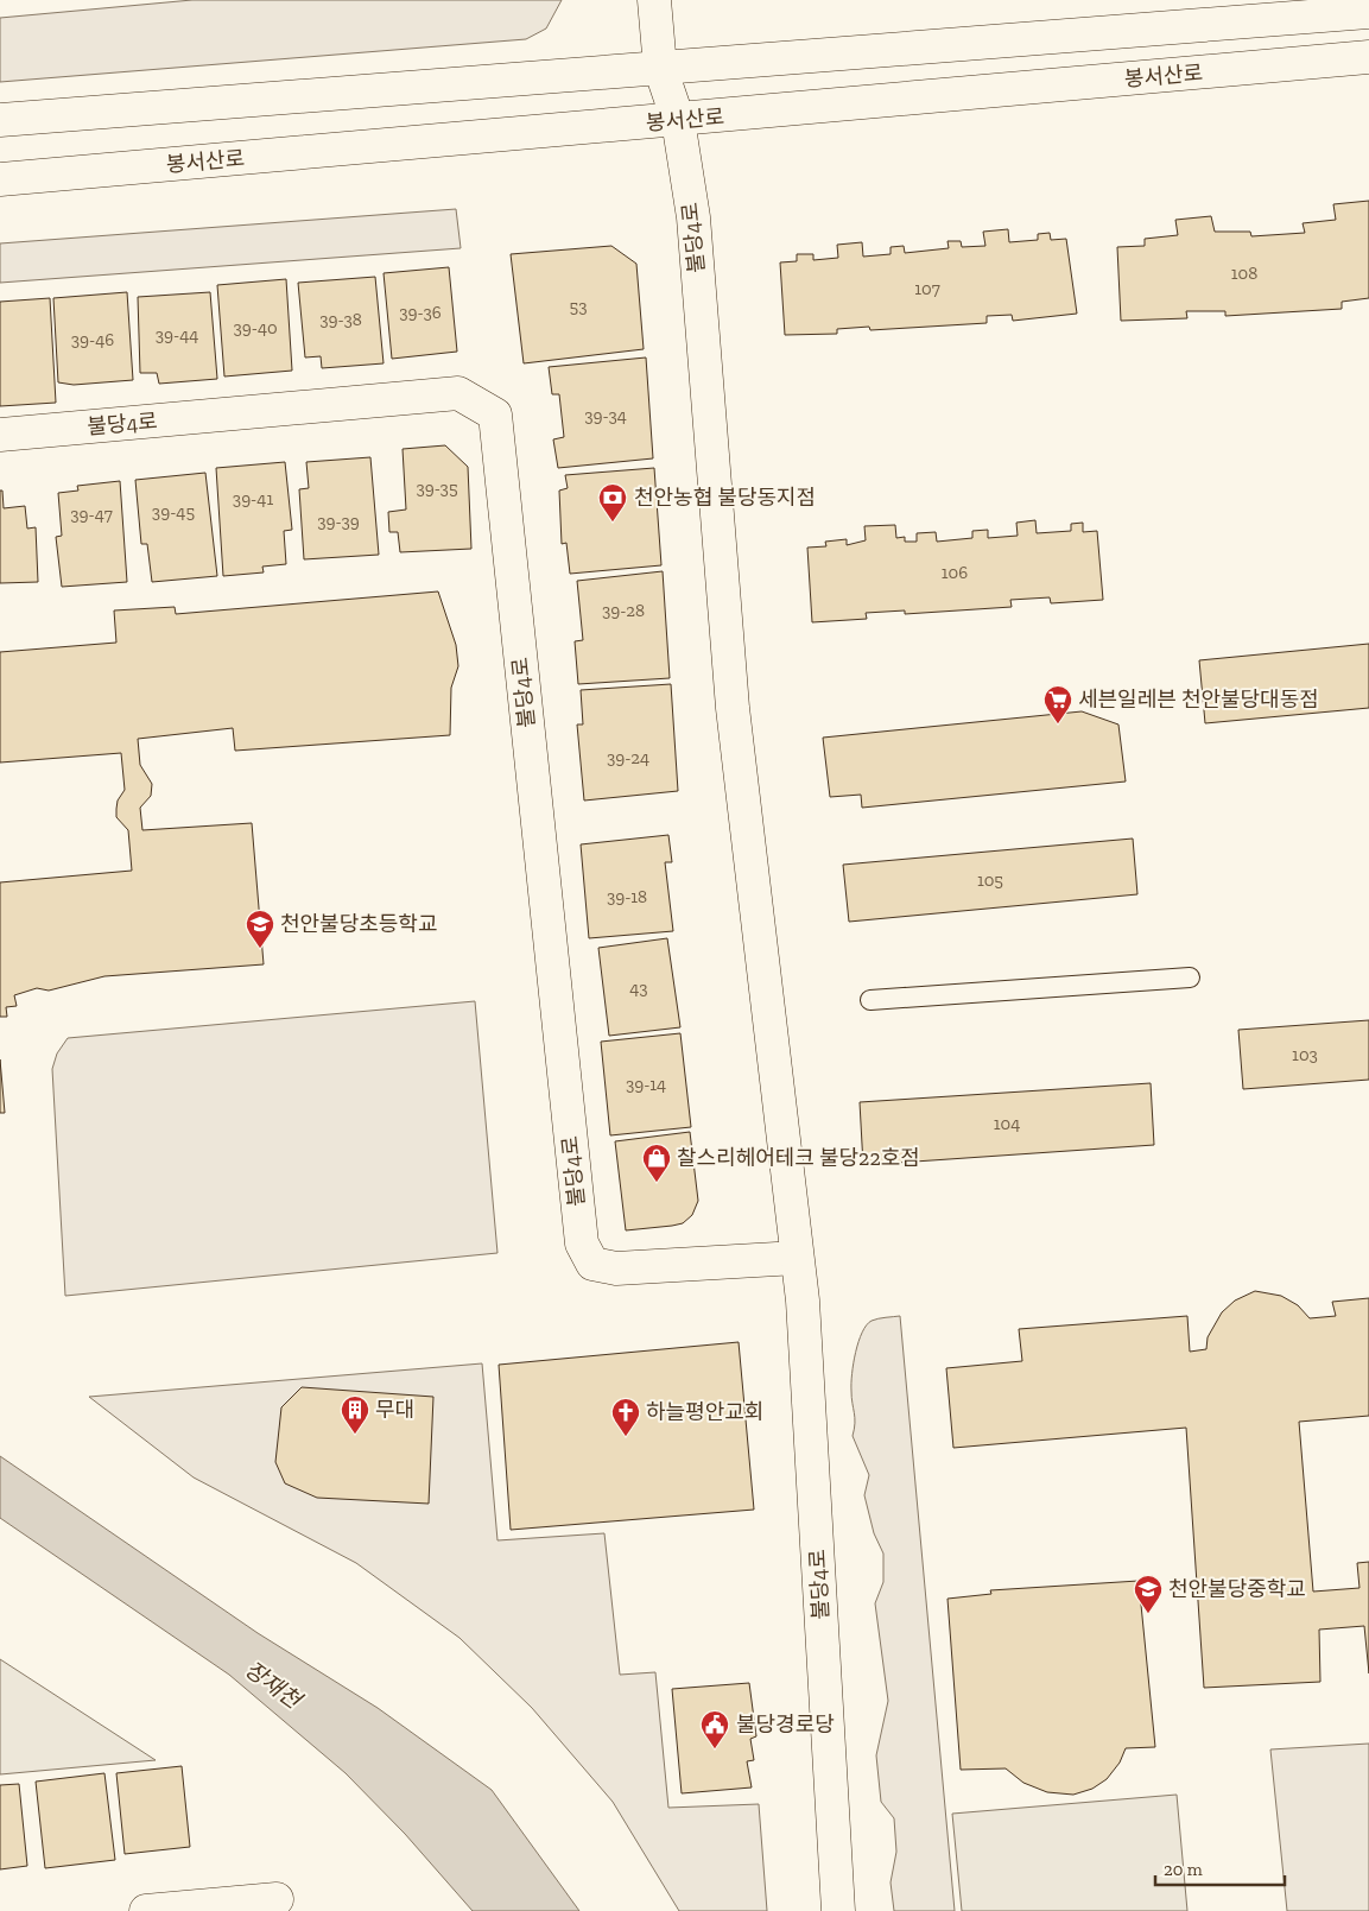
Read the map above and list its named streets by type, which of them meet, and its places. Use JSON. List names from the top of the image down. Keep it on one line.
{"streets":{"street":["봉서산로","불당4로"]},"crossings":[["봉서산로","불당4로"]],"water":["장재천"],"places":{"bank":["천안농협 불당동지점"],"supermarket":["세븐일레븐 천안불당대동점"],"school or university":["천안불당초등학교","천안불당중학교"],"shop":["찰스리헤어테크 불당22호점"],"building":["무대"],"church":["하늘평안교회"],"public building":["불당경로당"]},"house_numbers":["108","107","53","39-36","39-38","39-40","39-44","39-46","39-34","39-35","39-41","39-45","39-47","39-39","106","39-28","39-24","105","39-18","43","103","39-14","104"],"scale_bar":"20 m"}
